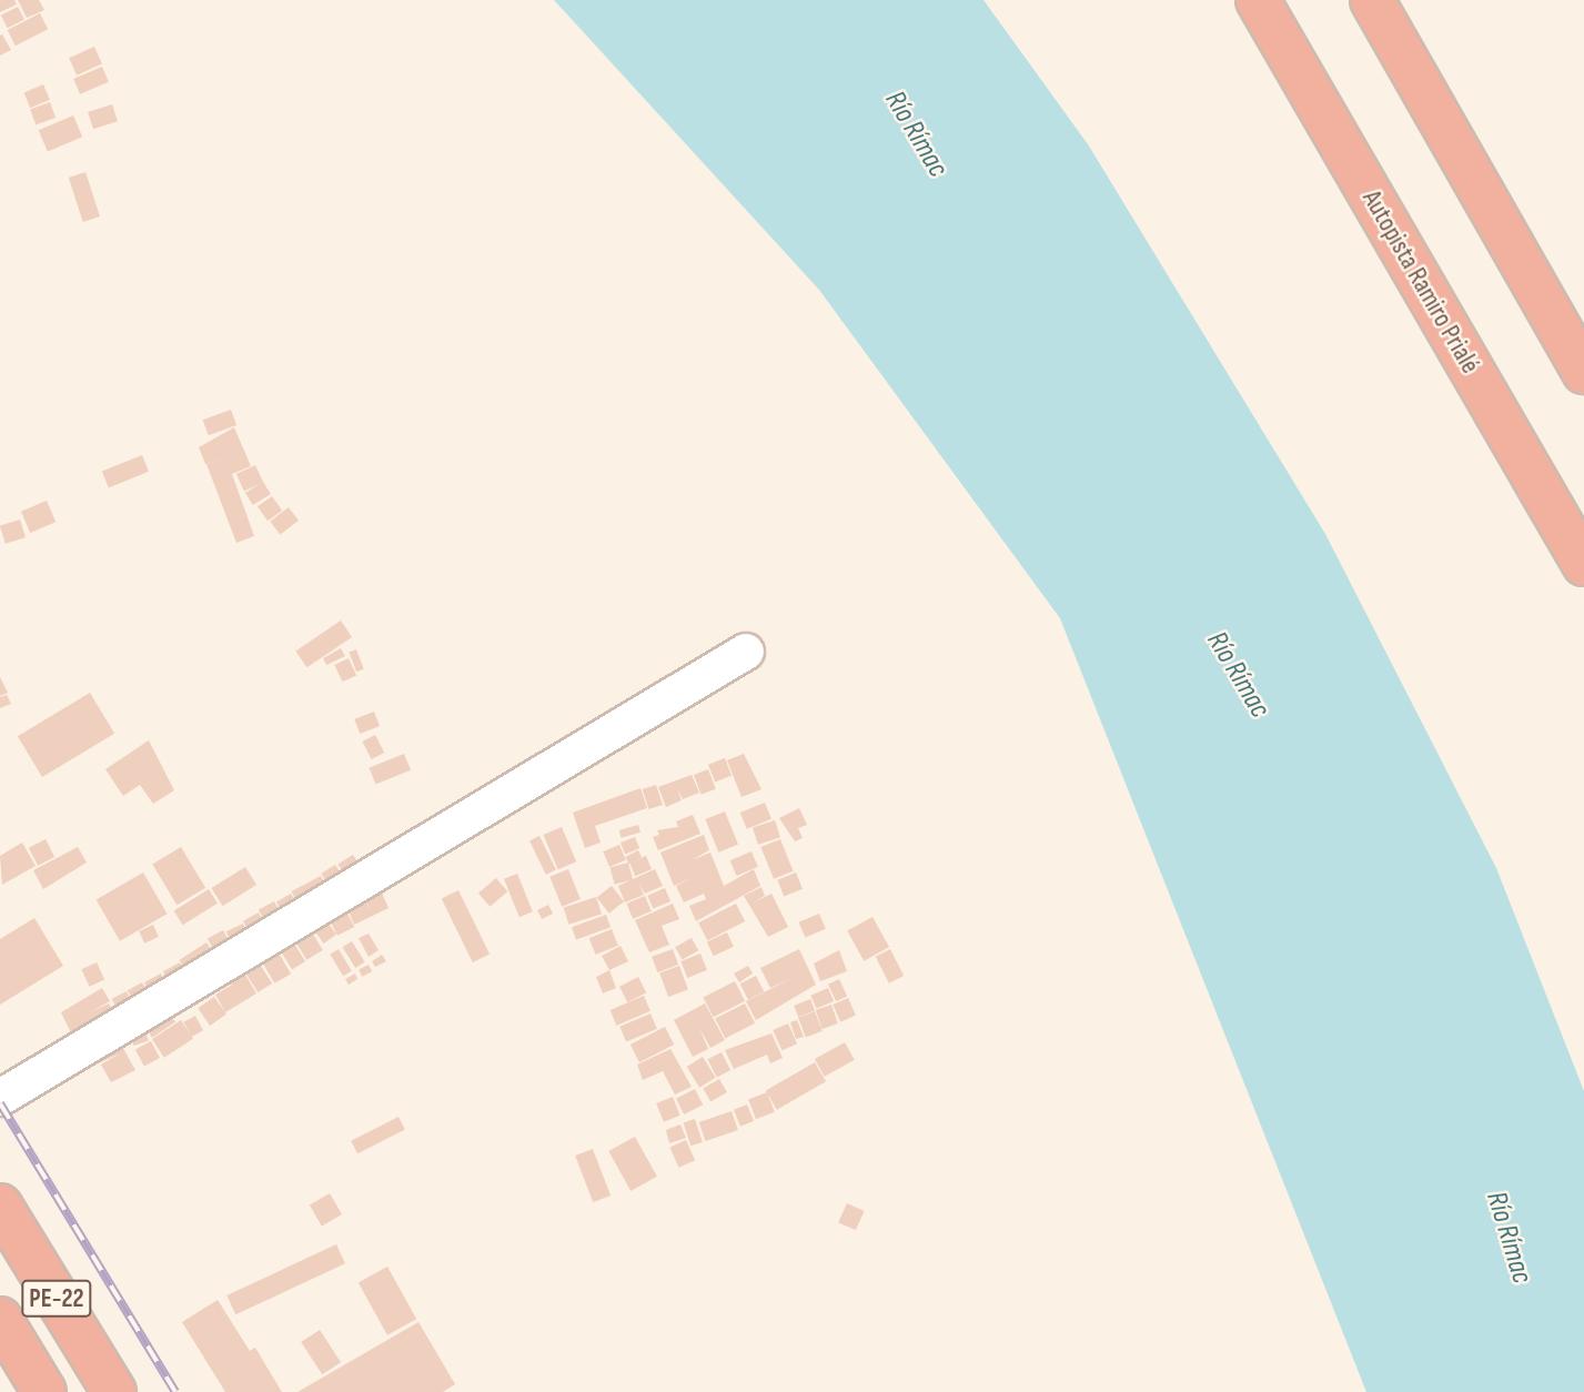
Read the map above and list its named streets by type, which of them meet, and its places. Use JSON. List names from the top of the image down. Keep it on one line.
{"streets":{"highway":["Autopista Ramiro Prialé","PE-22"]},"water":["Río Rímac"]}
